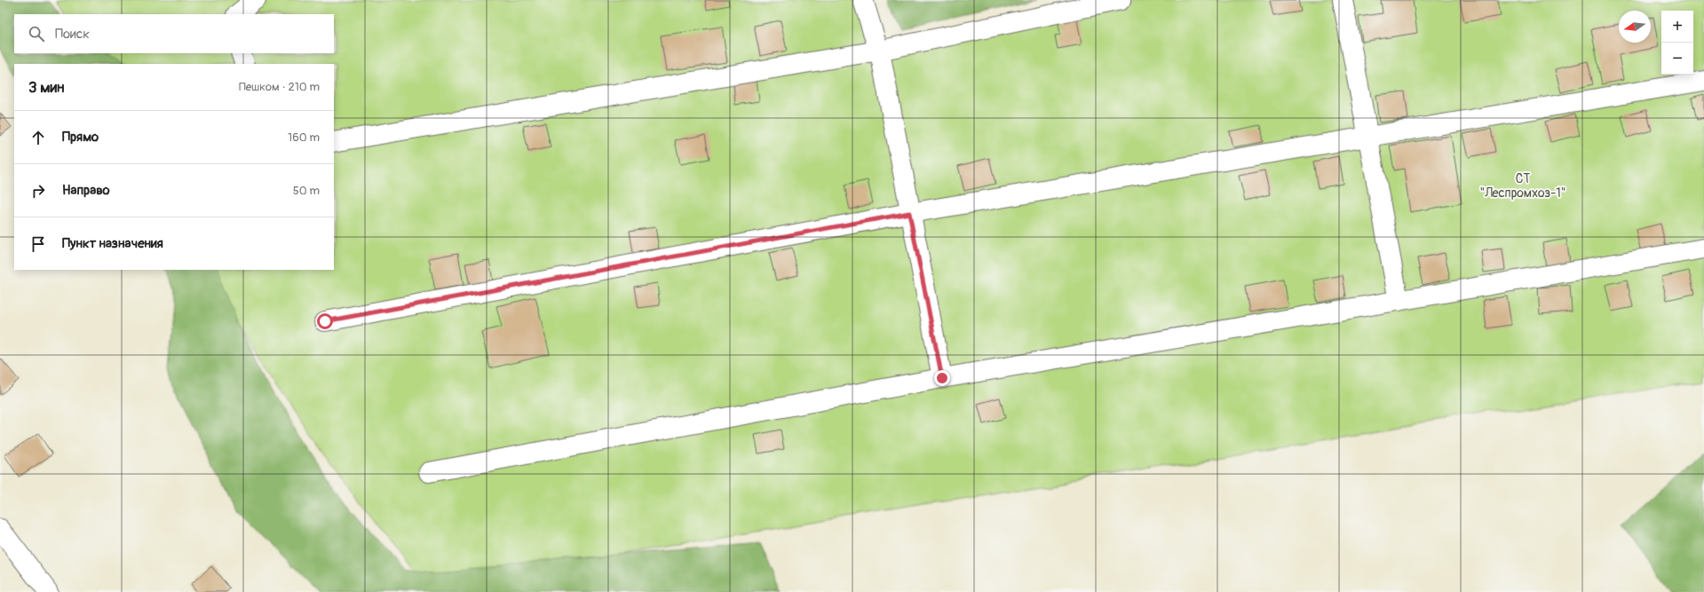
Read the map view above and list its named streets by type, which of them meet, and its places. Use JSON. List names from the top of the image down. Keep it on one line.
{"parks":["СТ \"Леспромхоз-1\""],"north":"left","page":{"map_buttons":["+","−"],"search":"Поиск","heading":["3 мин","Пешком · 210 m"],"list":[["Прямо","160 m"],["Направо","50 m"],"Пункт назначения"]}}
